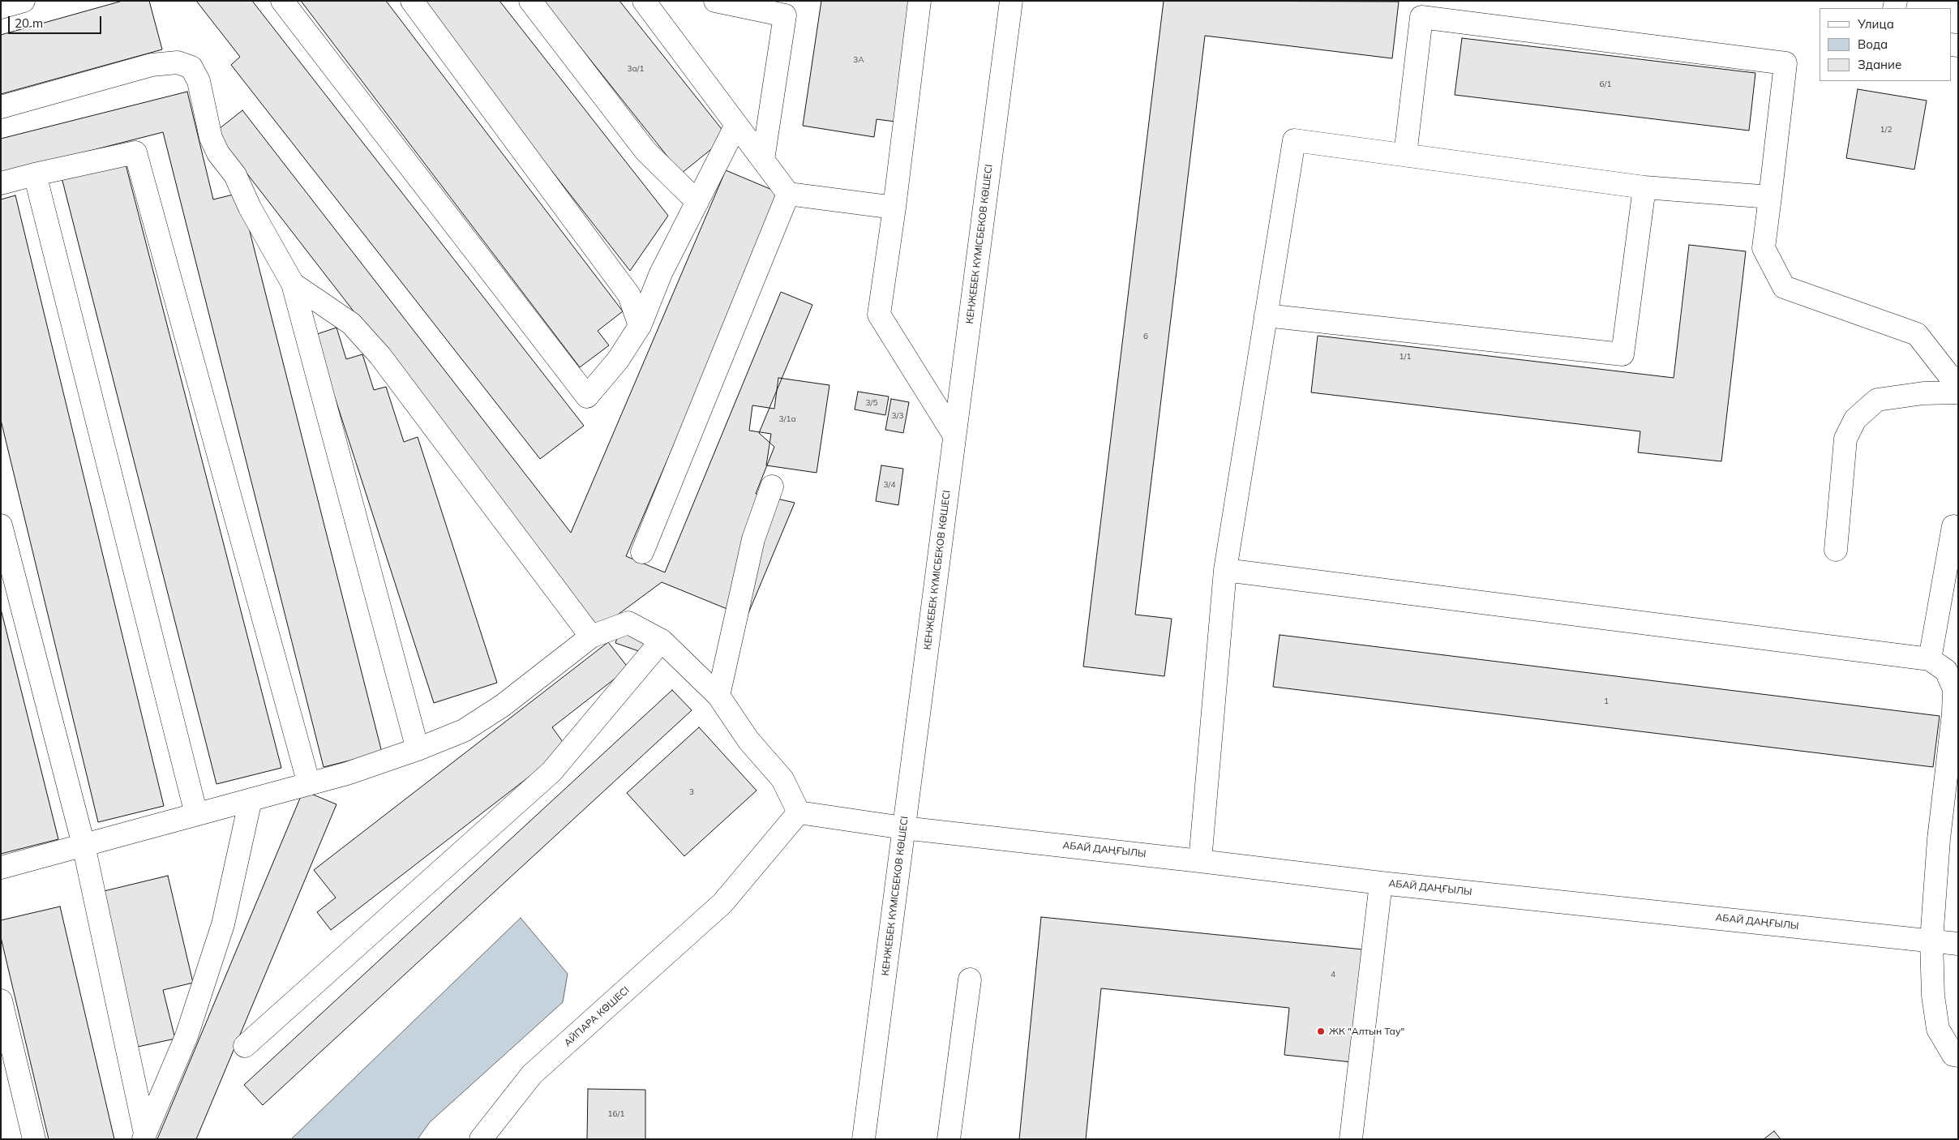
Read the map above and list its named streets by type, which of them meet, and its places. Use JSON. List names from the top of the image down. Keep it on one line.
{"streets":{"street":["КЕНЖЕБЕК КҮМІСБЕКОВ КӨШЕСІ","АБАЙ ДАҢҒЫЛЫ","АЙПАРА КӨШЕСІ"]},"crossings":[["КЕНЖЕБЕК КҮМІСБЕКОВ КӨШЕСІ","АБАЙ ДАҢҒЫЛЫ"],["АБАЙ ДАҢҒЫЛЫ","АЙПАРА КӨШЕСІ"]],"places":["ЖК \"Алтын Тау\""],"house_numbers":["3А","3а/1","6/1","1/2","6","1/1","3/5","3/3","3/1а","3/4","1","3","4","16/1"],"legend":["Улица","Вода","Здание"],"scale_bar":"20 m"}
